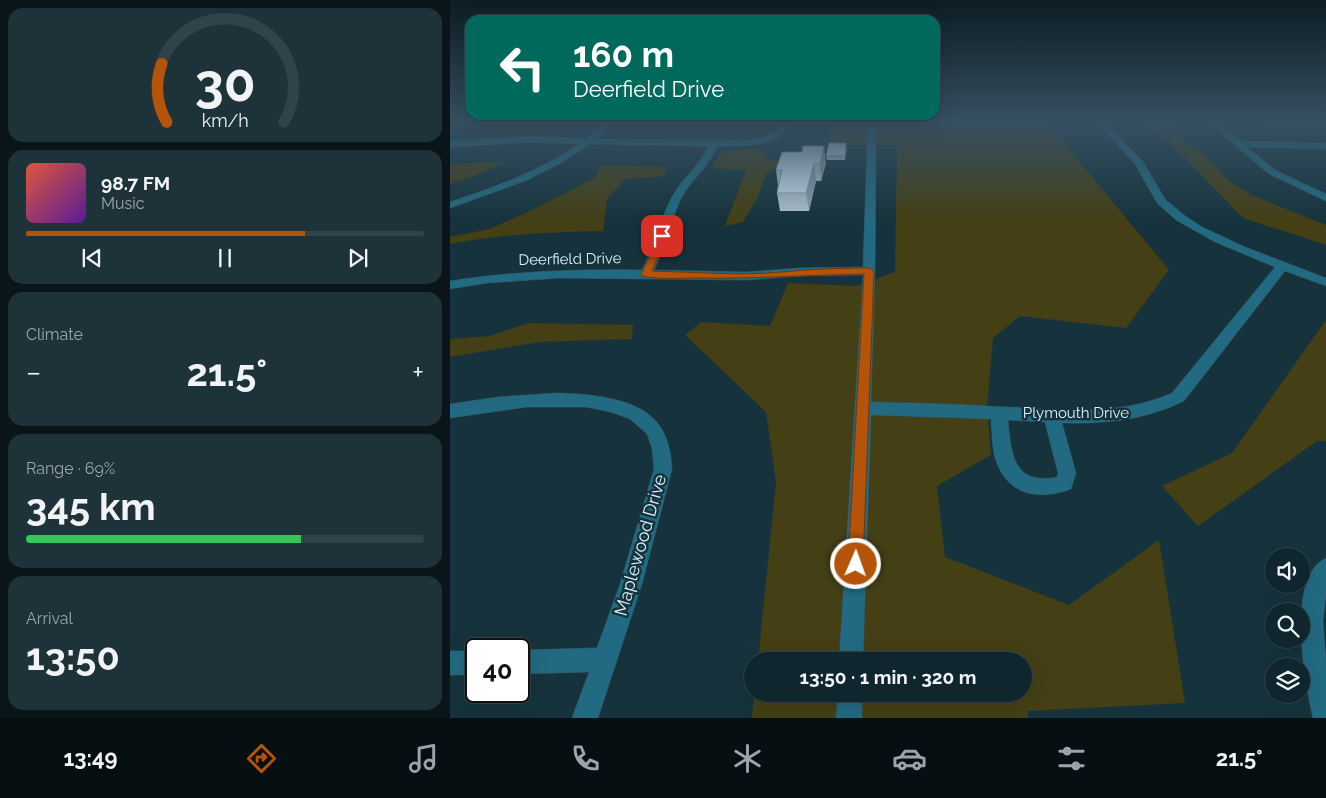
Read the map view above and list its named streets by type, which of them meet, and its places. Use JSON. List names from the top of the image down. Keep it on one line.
{"streets":{"street":["Deerfield Drive","Plymouth Drive","Maplewood Drive"]},"page":{"turn":["160 m","Deerfield Drive"],"song":["98.7 FM","Music"],"tile":["Climate",["Range · 69%","345 km"],["Arrival","13:50"]],"heat":["−","21.5°","+"],"limit":"40","trip":"13:50 · 1 min · 320 m","tabs":["13:49","21.5°"],"gauge":["30","km/h"]}}
